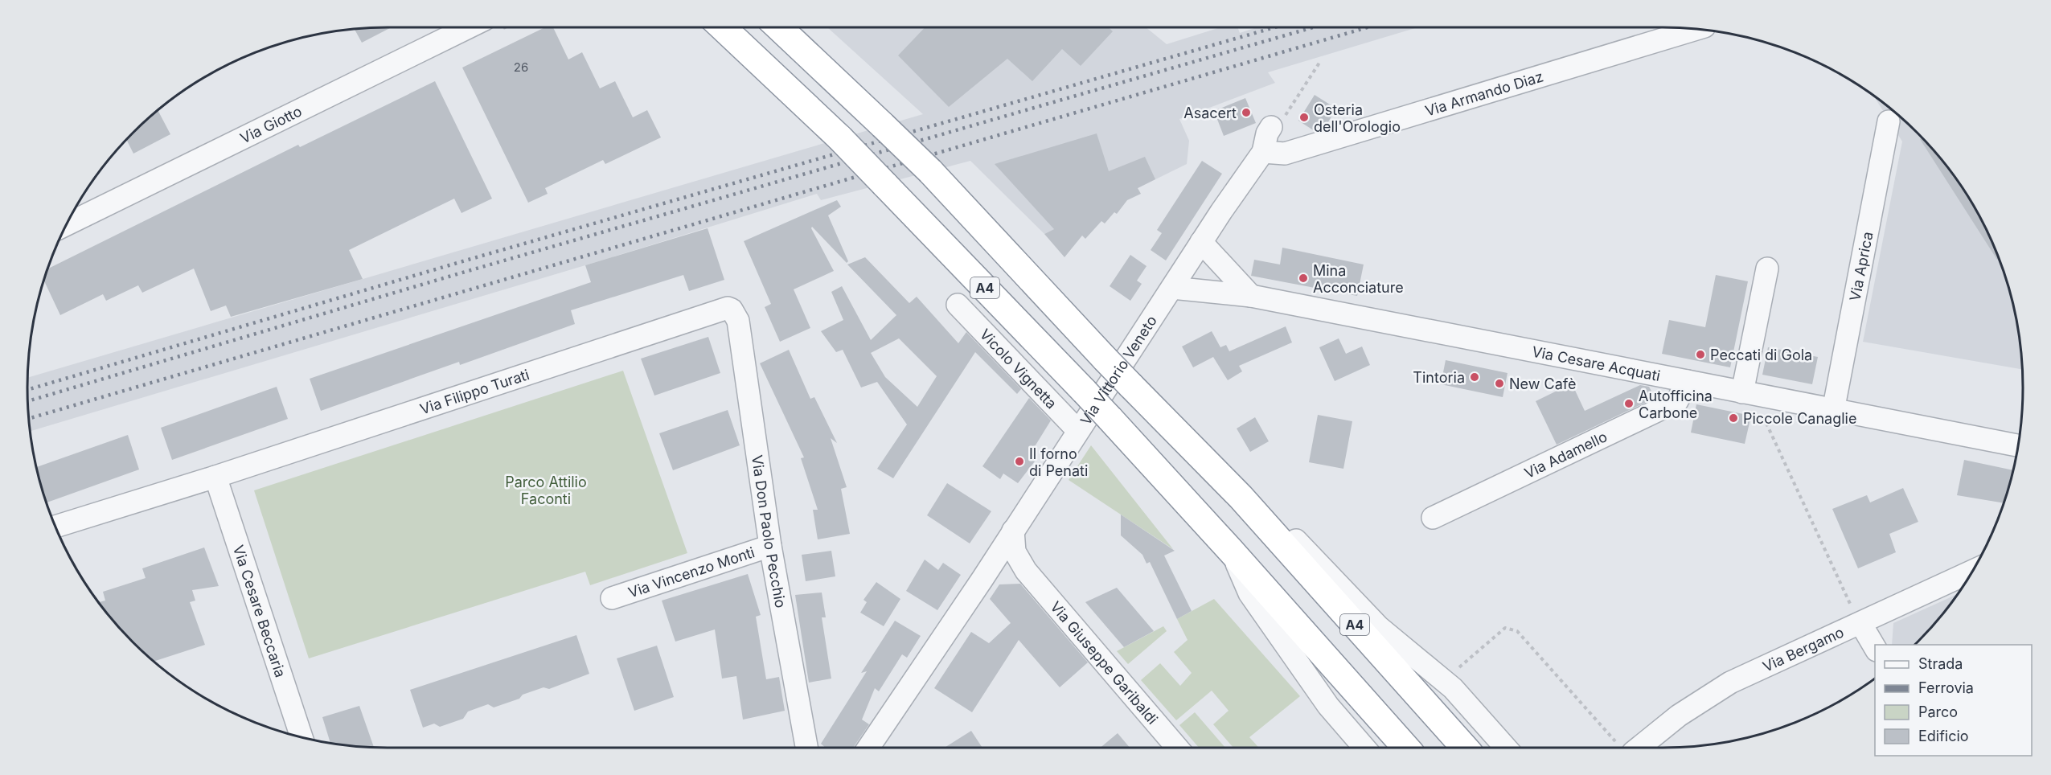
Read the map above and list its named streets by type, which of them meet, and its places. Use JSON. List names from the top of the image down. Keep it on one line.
{"streets":{"highway":["A4"],"street":["Via Armando Diaz","Via Giotto","Via Aprica","Via Cesare Acquati","Vicolo Vignetta","Via Vittorio Veneto","Via Filippo Turati","Via Adamello","Via Don Paolo Pecchio","Via Vincenzo Monti","Via Cesare Beccaria","Via Bergamo","Via Giuseppe Garibaldi"]},"crossings":[["Via Armando Diaz","Via Vittorio Veneto"],["Via Aprica","Via Cesare Acquati"],["Via Cesare Acquati","Via Vittorio Veneto"],["Via Cesare Acquati","Via Adamello"],["Vicolo Vignetta","Via Vittorio Veneto"],["Via Vittorio Veneto","Via Giuseppe Garibaldi"],["Via Filippo Turati","Via Don Paolo Pecchio"],["Via Filippo Turati","Via Cesare Beccaria"],["Via Don Paolo Pecchio","Via Vincenzo Monti"]],"parks":["Parco Attilio Faconti"],"places":["Asacert","Osteria dell'Orologio","Mina Acconciature","Peccati di Gola","Tintoria","New Cafè","Autofficina Carbone","Piccole Canaglie","Il forno di Penati"],"house_numbers":["26"],"legend":["Strada","Ferrovia","Parco","Edificio"]}
